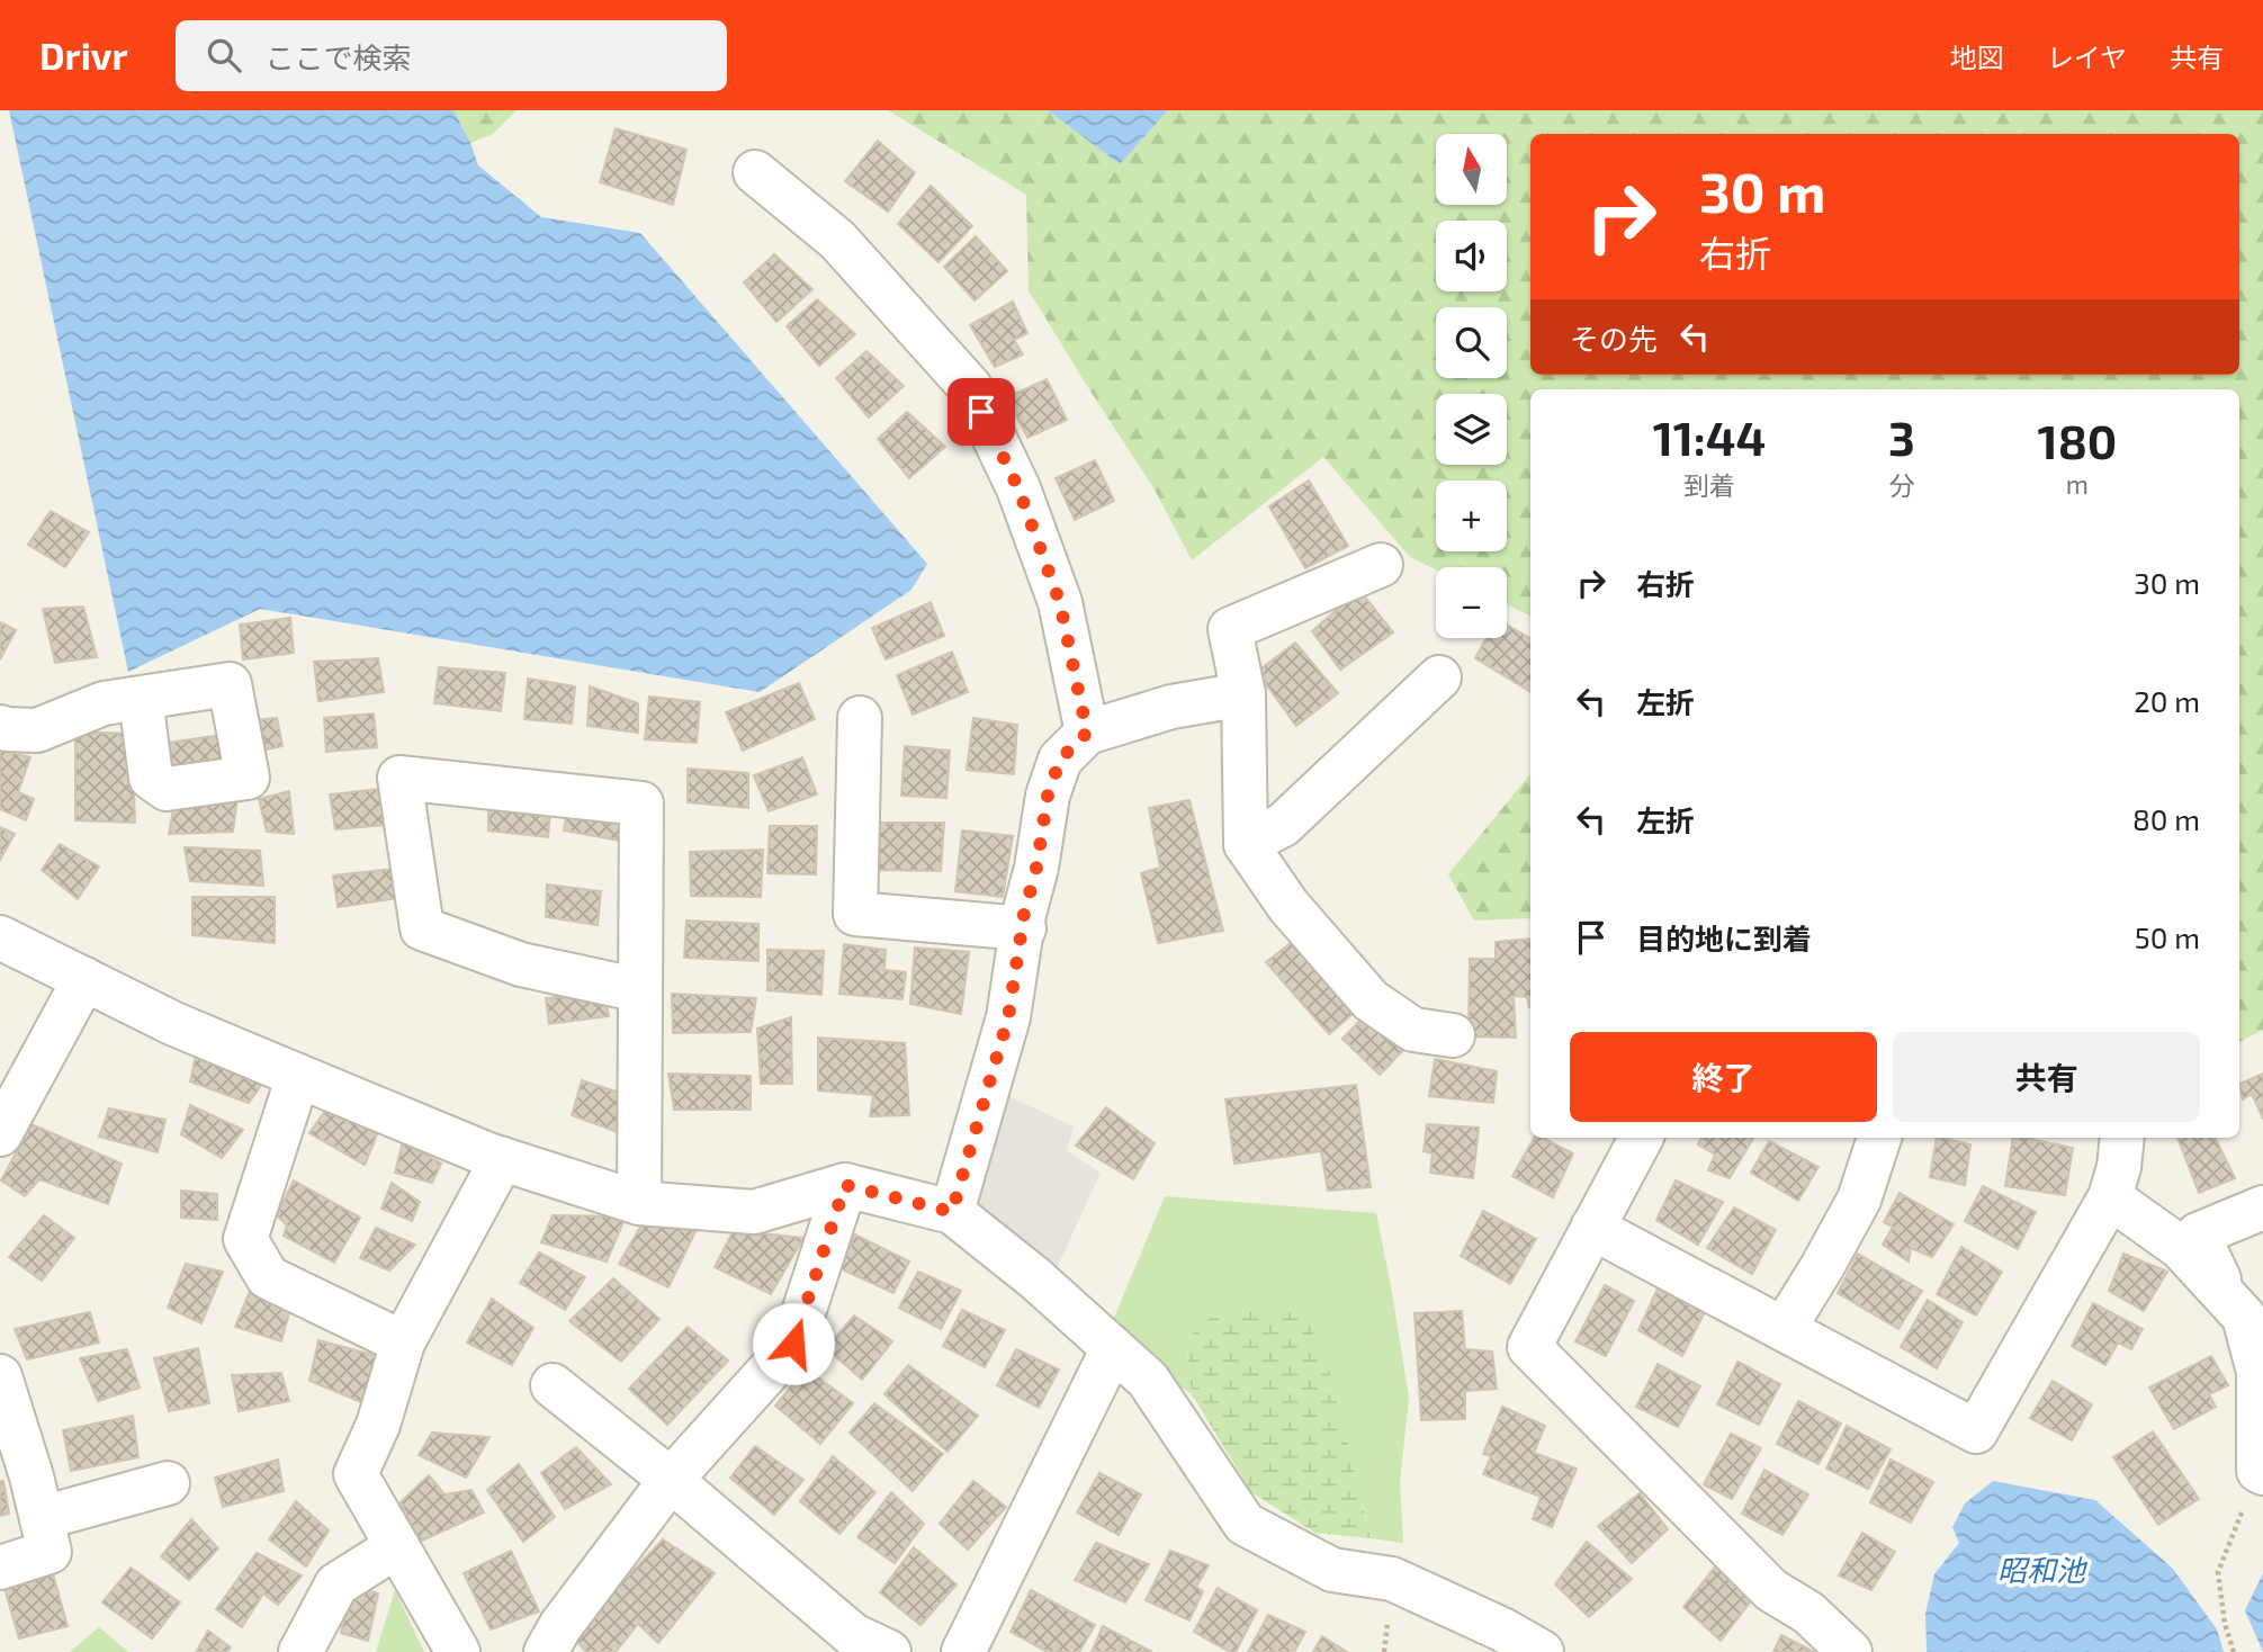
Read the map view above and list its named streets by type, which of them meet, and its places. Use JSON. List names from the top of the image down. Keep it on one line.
{"water":["昭和池"],"north":"top","page":{"header":"Drivr","search":"ここで検索","nav":["地図","レイヤ","共有"],"map_buttons":["+","−"],"turn":["30 m","右折"],"then":"その先","eta":["11:44","到着","3","分","180","m"],"list":[{"name":"右折","value":"30 m"},{"name":"左折","value":"20 m"},{"name":"左折","value":"80 m"},{"name":"目的地に到着","value":"50 m"}],"buttons":["終了","共有"]}}
